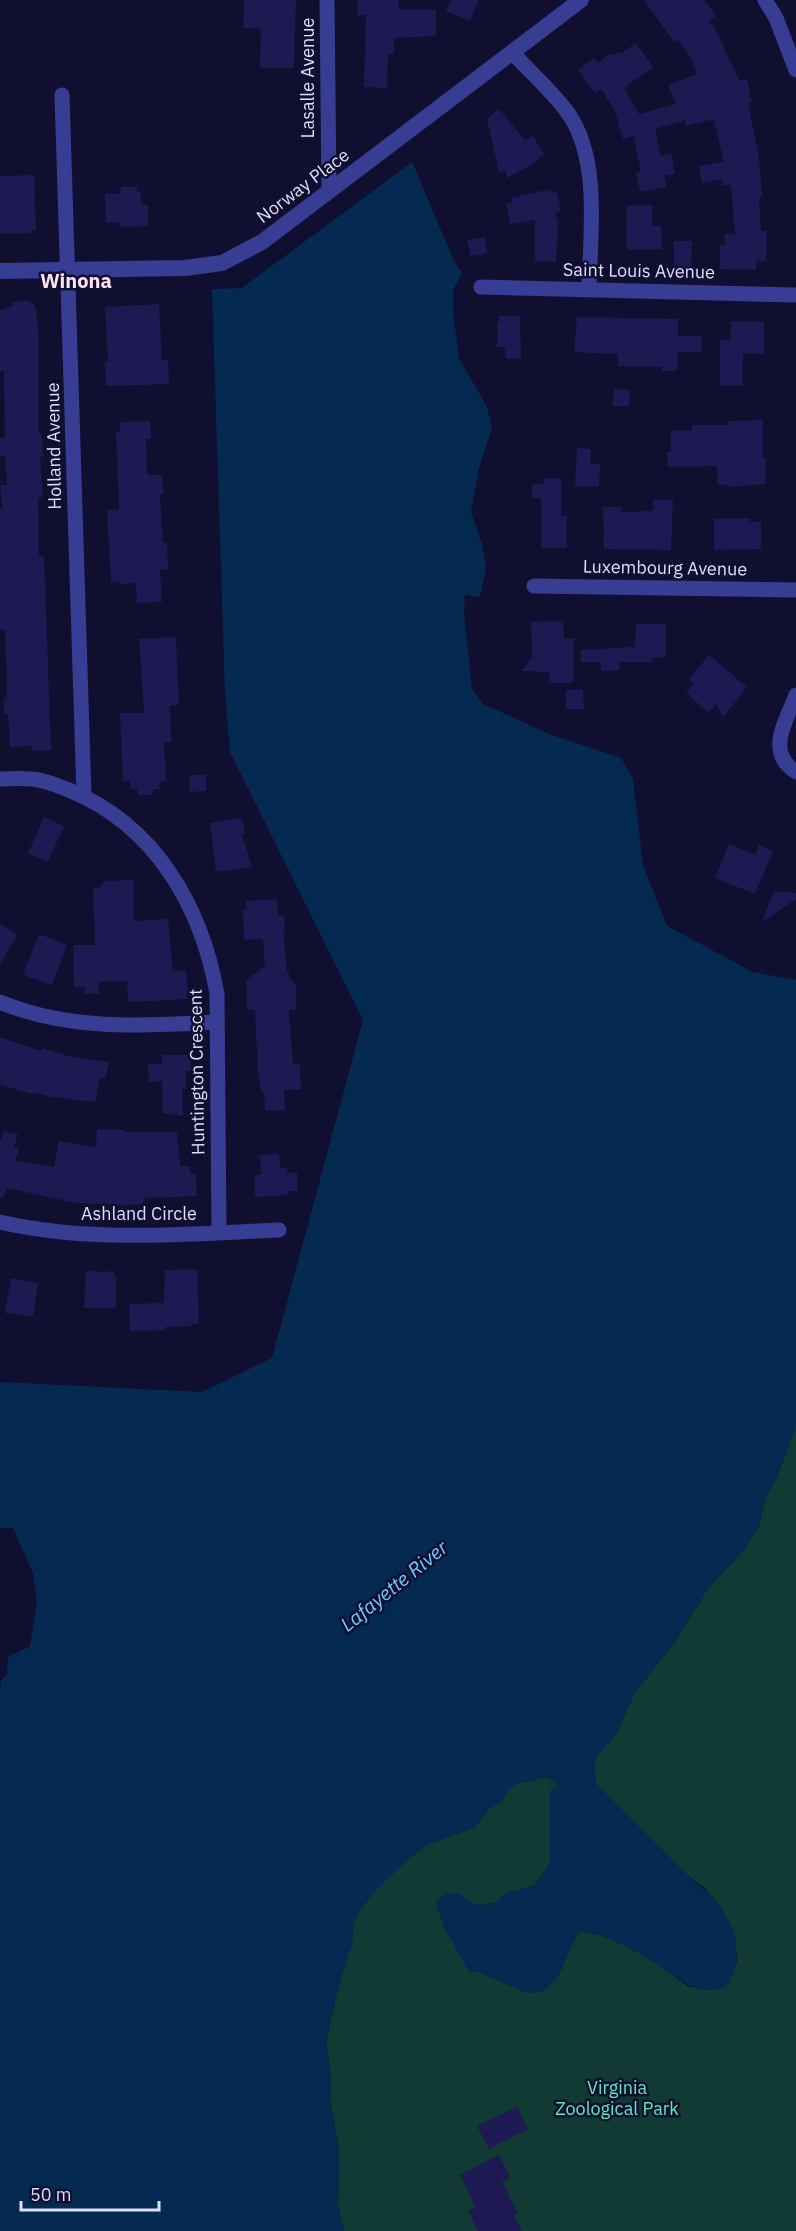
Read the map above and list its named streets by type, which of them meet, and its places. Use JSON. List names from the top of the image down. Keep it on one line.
{"streets":{"street":["Lasalle Avenue","Norway Place","Saint Louis Avenue","Holland Avenue","Luxembourg Avenue","Huntington Crescent","Ashland Circle"]},"crossings":[["Lasalle Avenue","Norway Place"],["Norway Place","Holland Avenue"],["Holland Avenue","Huntington Crescent"],["Huntington Crescent","Ashland Circle"]],"districts":["Winona"],"water":["Lafayette River"],"parks":["Virginia Zoological Park"],"scale_bar":"50 m"}
